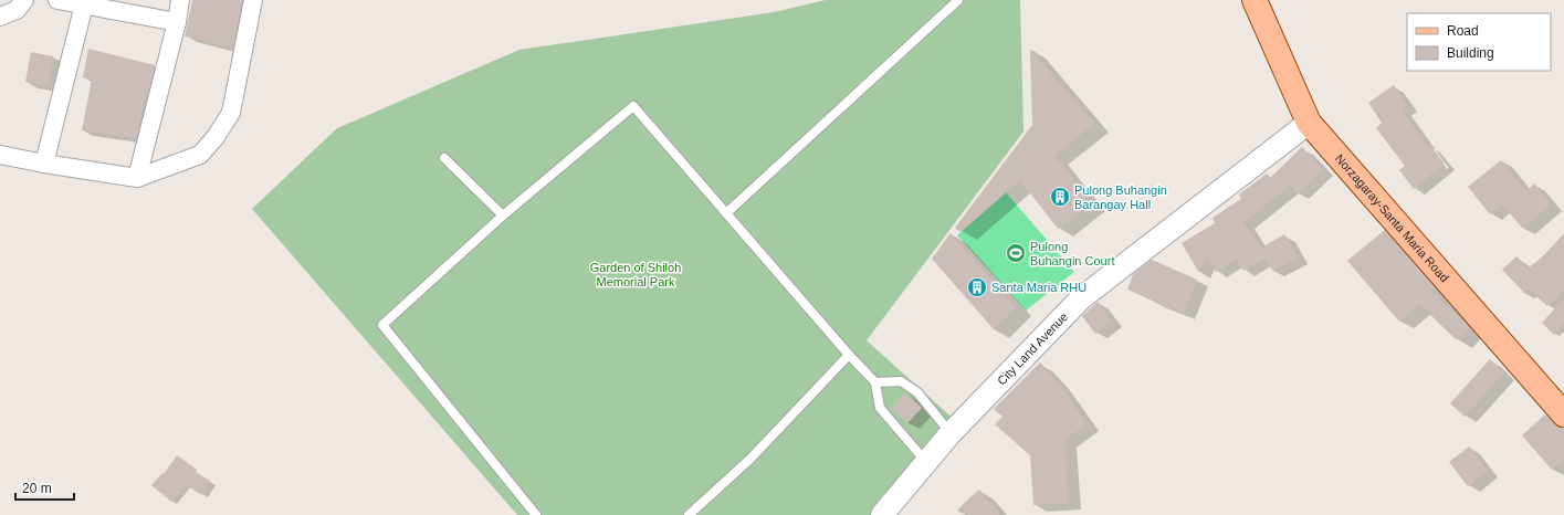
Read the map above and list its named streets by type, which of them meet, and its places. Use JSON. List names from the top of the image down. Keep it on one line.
{"streets":{"main road":["Norzagaray-Santa Maria Road"],"street":["City Land Avenue"]},"crossings":[["Norzagaray-Santa Maria Road","City Land Avenue"]],"parks":["Garden of Shiloh Memorial Park"],"places":{"building":["Pulong Buhangin Barangay Hall","Santa Maria RHU"],"sports":["Pulong Buhangin Court"]},"legend":["Road","Building"],"scale_bar":"20 m"}
